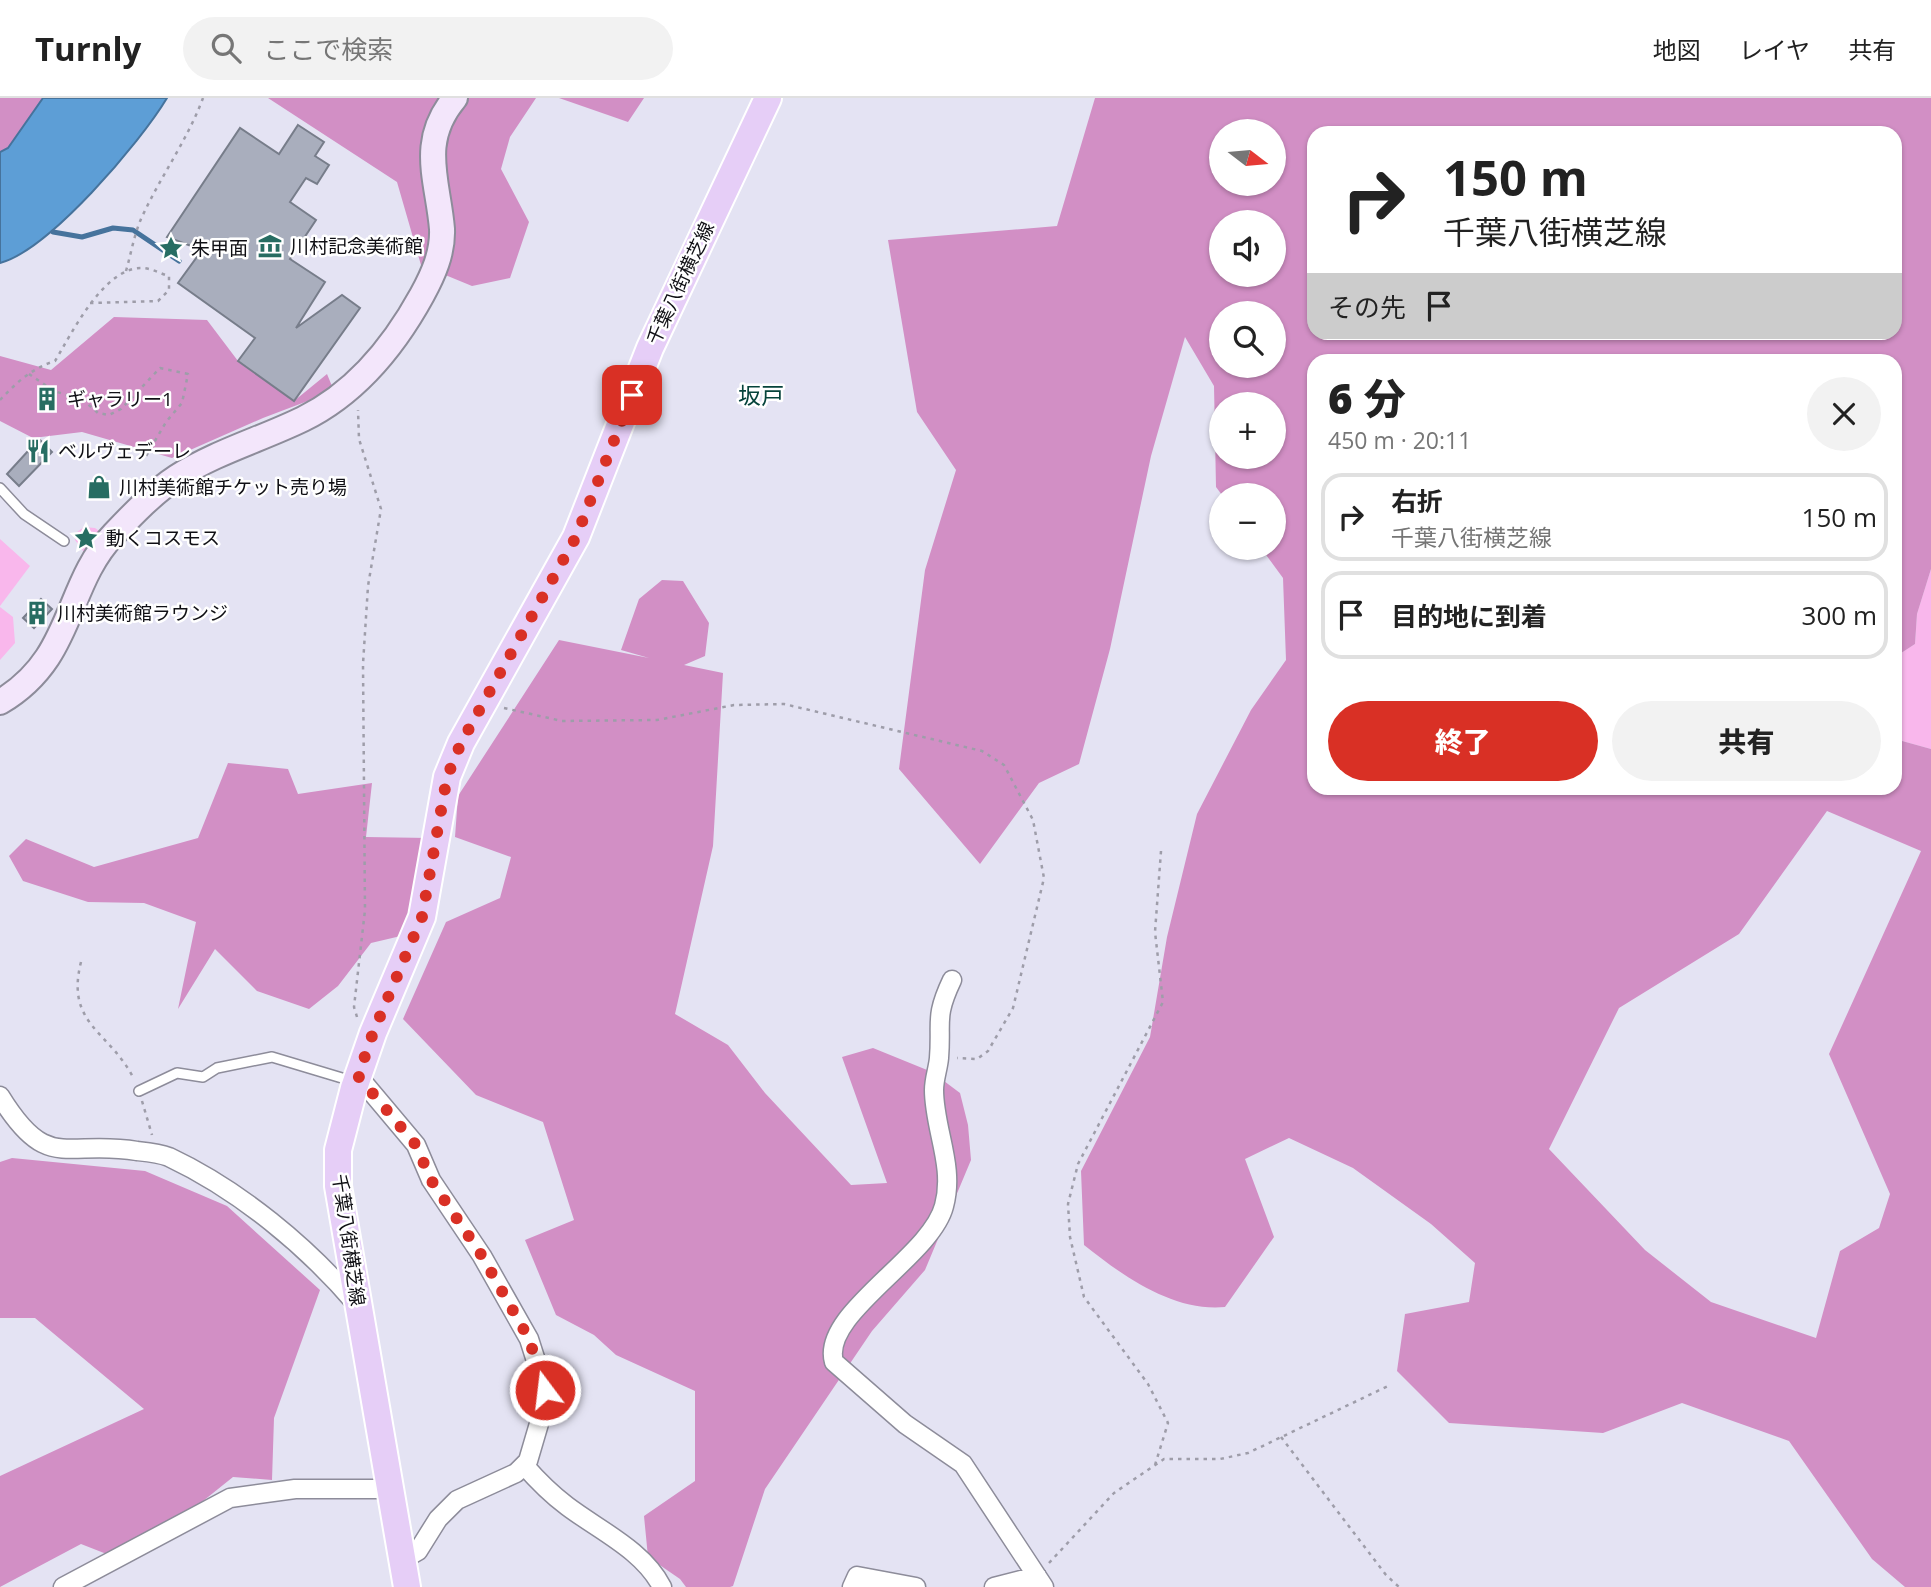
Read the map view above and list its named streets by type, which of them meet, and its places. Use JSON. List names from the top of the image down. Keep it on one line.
{"streets":{"main road":["千葉八街横芝線"]},"districts":["坂戸"],"places":{"museum":["川村記念美術館"],"place":["朱甲面","動くコスモス"],"building":["ギャラリー1","川村美術館ラウンジ"],"restaurant":["ベルヴェデーレ"],"shop":["川村美術館チケット売り場"]},"north":"right","page":{"header":"Turnly","search":"ここで検索","nav":["地図","レイヤ","共有"],"map_buttons":["+","−"],"turn":["150 m","千葉八街横芝線"],"then":"その先","heading":["6 分","450 m · 20:11"],"list":[{"name":"右折","note":"千葉八街横芝線","value":"150 m"},{"name":"目的地に到着","value":"300 m"}],"buttons":["終了","共有"]}}
